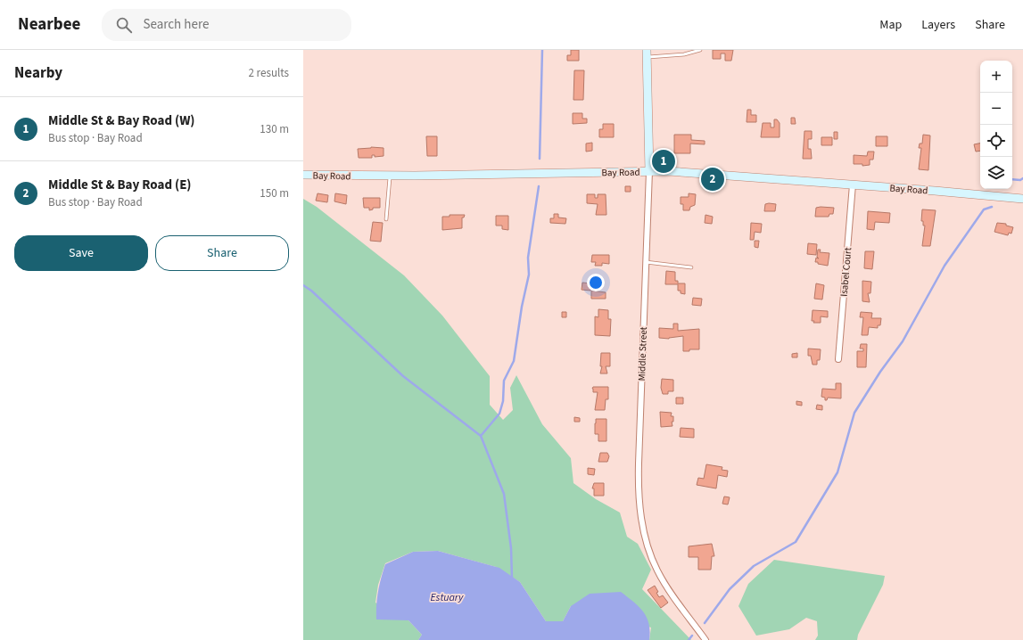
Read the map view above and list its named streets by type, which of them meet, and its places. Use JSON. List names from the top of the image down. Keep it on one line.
{"streets":{"main road":["Bay Road","Middle Street"],"street":["Isabel Court"]},"crossings":[["Bay Road","Isabel Court"],["Bay Road","Middle Street"]],"water":["Estuary"],"page":{"header":"Nearbee","search":"Search here","nav":["Map","Layers","Share"],"heading":["Nearby","2 results"],"map_buttons":["+","−"],"list":[{"mark":"1","name":"Middle St & Bay Road (W)","note":"Bus stop · Bay Road","value":"130 m"},{"mark":"2","name":"Middle St & Bay Road (E)","note":"Bus stop · Bay Road","value":"150 m"}],"pins":["1","2"],"buttons":["Save","Share"]}}
